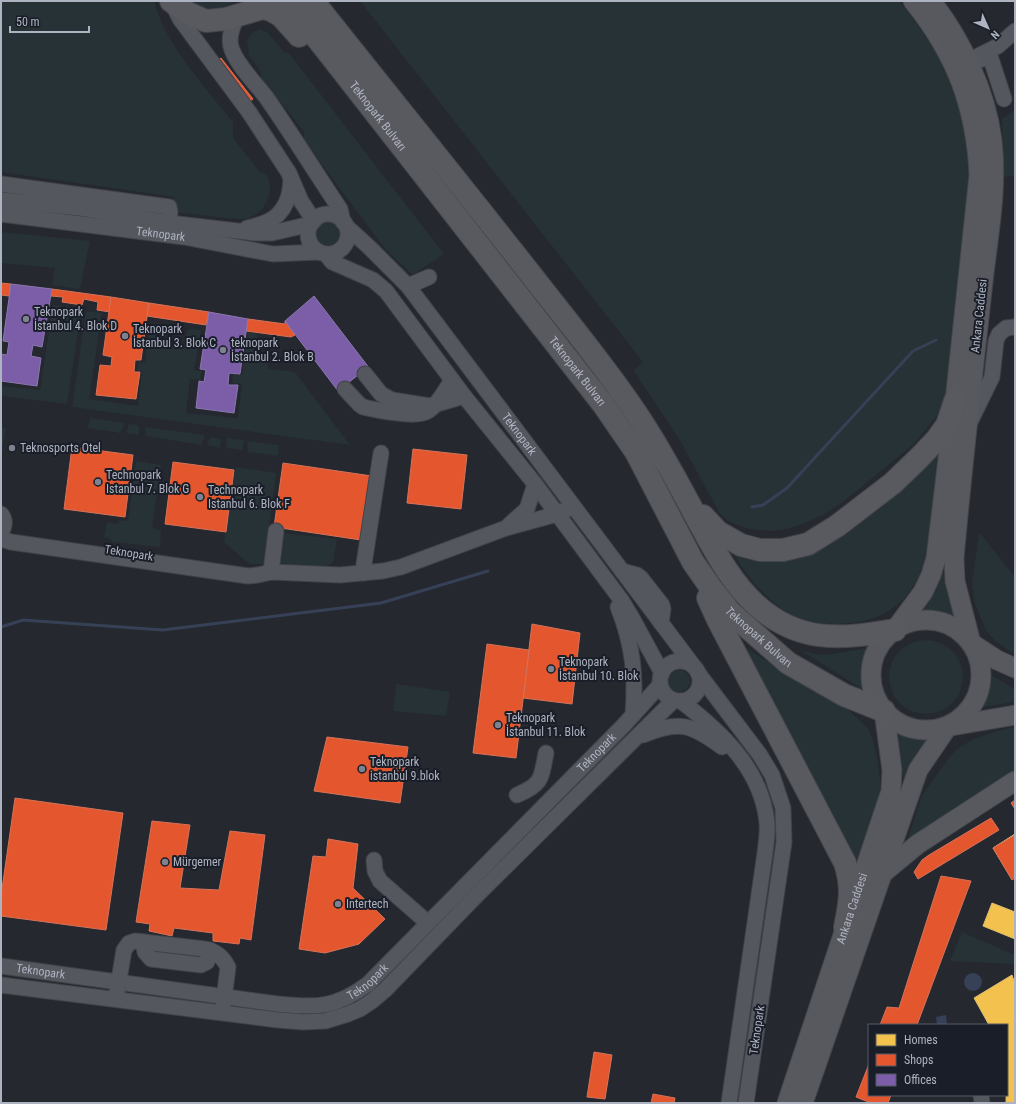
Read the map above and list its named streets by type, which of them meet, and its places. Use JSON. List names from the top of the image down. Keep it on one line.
{"streets":{"highway":["Teknopark Bulvarı"],"main road":["Ankara Caddesi"],"street":["Teknopark"]},"crossings":[["Teknopark Bulvarı","Ankara Caddesi"]],"places":["Teknopark İstanbul 4. Blok D","Teknopark İstanbul 3. Blok C","teknopark İstanbul 2. Blok B","Teknosports Otel","Technopark Istanbul 7. Blok G","Technopark Istanbul 6. Blok F","Teknopark İstanbul 10. Blok","Teknopark İstanbul 11. Blok","Teknopark istanbul 9.blok","Mürgemer","Intertech"],"legend":["Homes","Shops","Offices"],"scale_bar":"50 m","north":"bottom right"}
